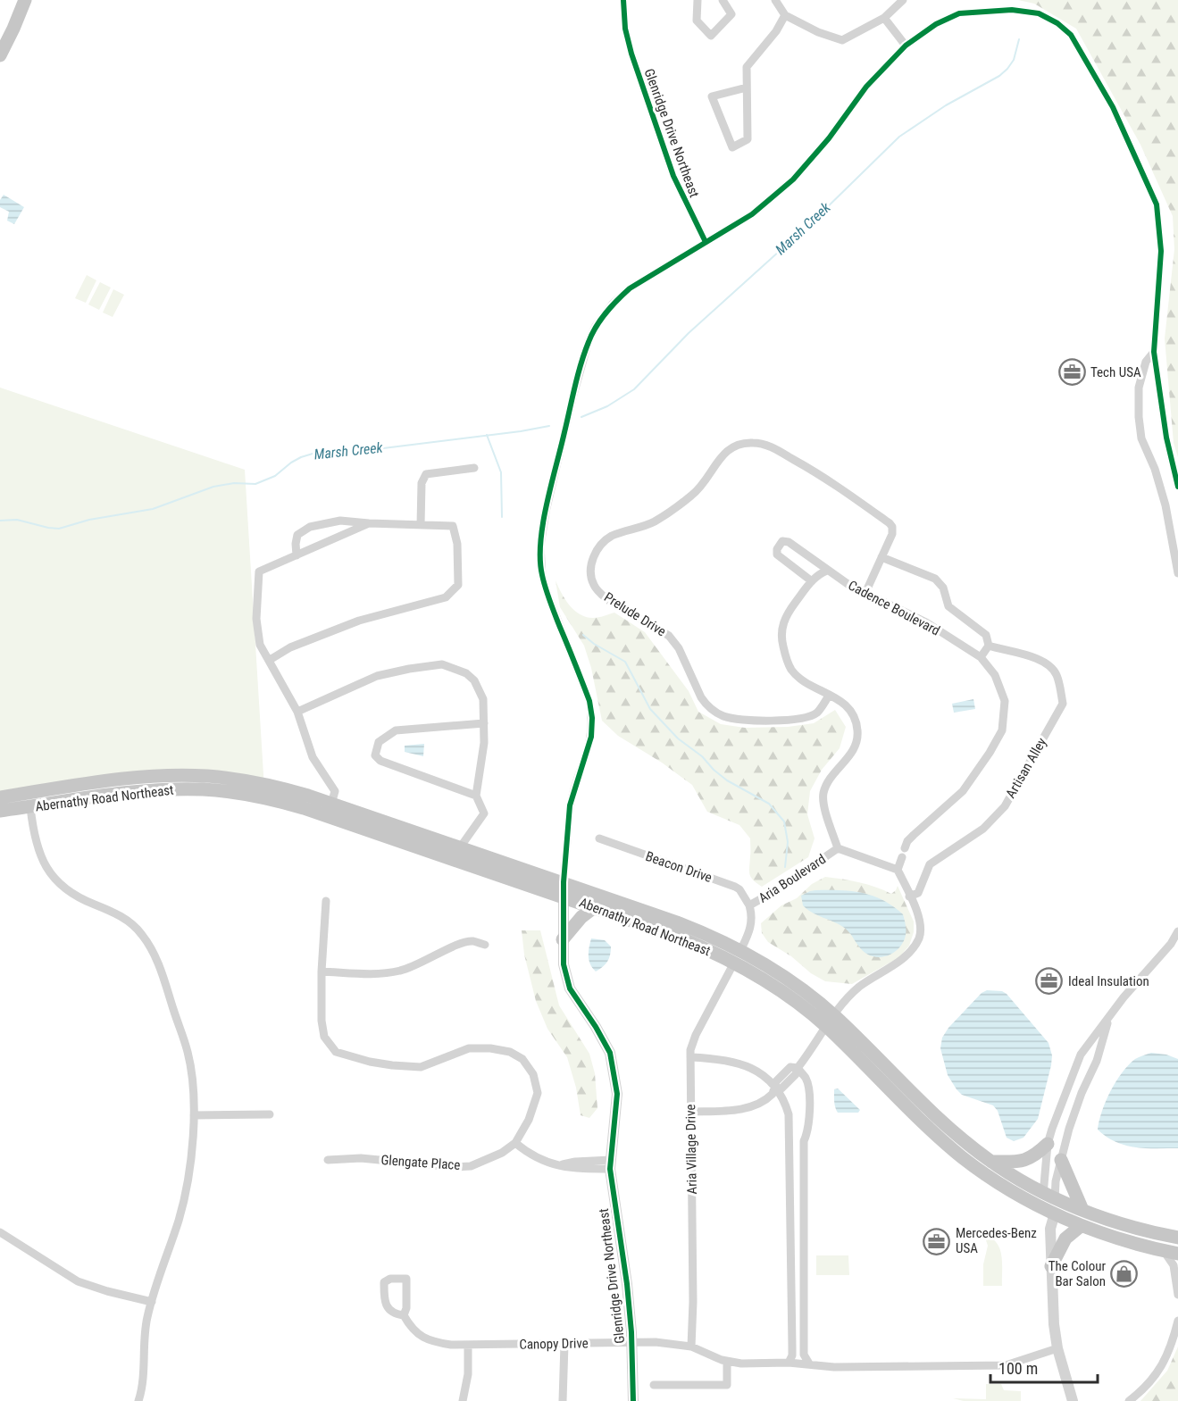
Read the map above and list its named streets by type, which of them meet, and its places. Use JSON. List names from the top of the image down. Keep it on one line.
{"streets":{"main road":["Abernathy Road Northeast"],"street":["Glenridge Drive Northeast","Cadence Boulevard","Prelude Drive","Artisan Alley","Beacon Drive","Aria Boulevard","Aria Village Drive","Glengate Place","Canopy Drive"]},"crossings":[["Glenridge Drive Northeast","Abernathy Road Northeast"],["Glenridge Drive Northeast","Canopy Drive"],["Abernathy Road Northeast","Aria Boulevard"],["Abernathy Road Northeast","Aria Village Drive"],["Beacon Drive","Aria Boulevard"],["Aria Boulevard","Aria Village Drive"],["Aria Village Drive","Canopy Drive"]],"water":["Marsh Creek"],"places":{"office":["Tech USA","Ideal Insulation","Mercedes-Benz USA"],"shop":["The Colour Bar Salon"]},"scale_bar":"100 m"}
